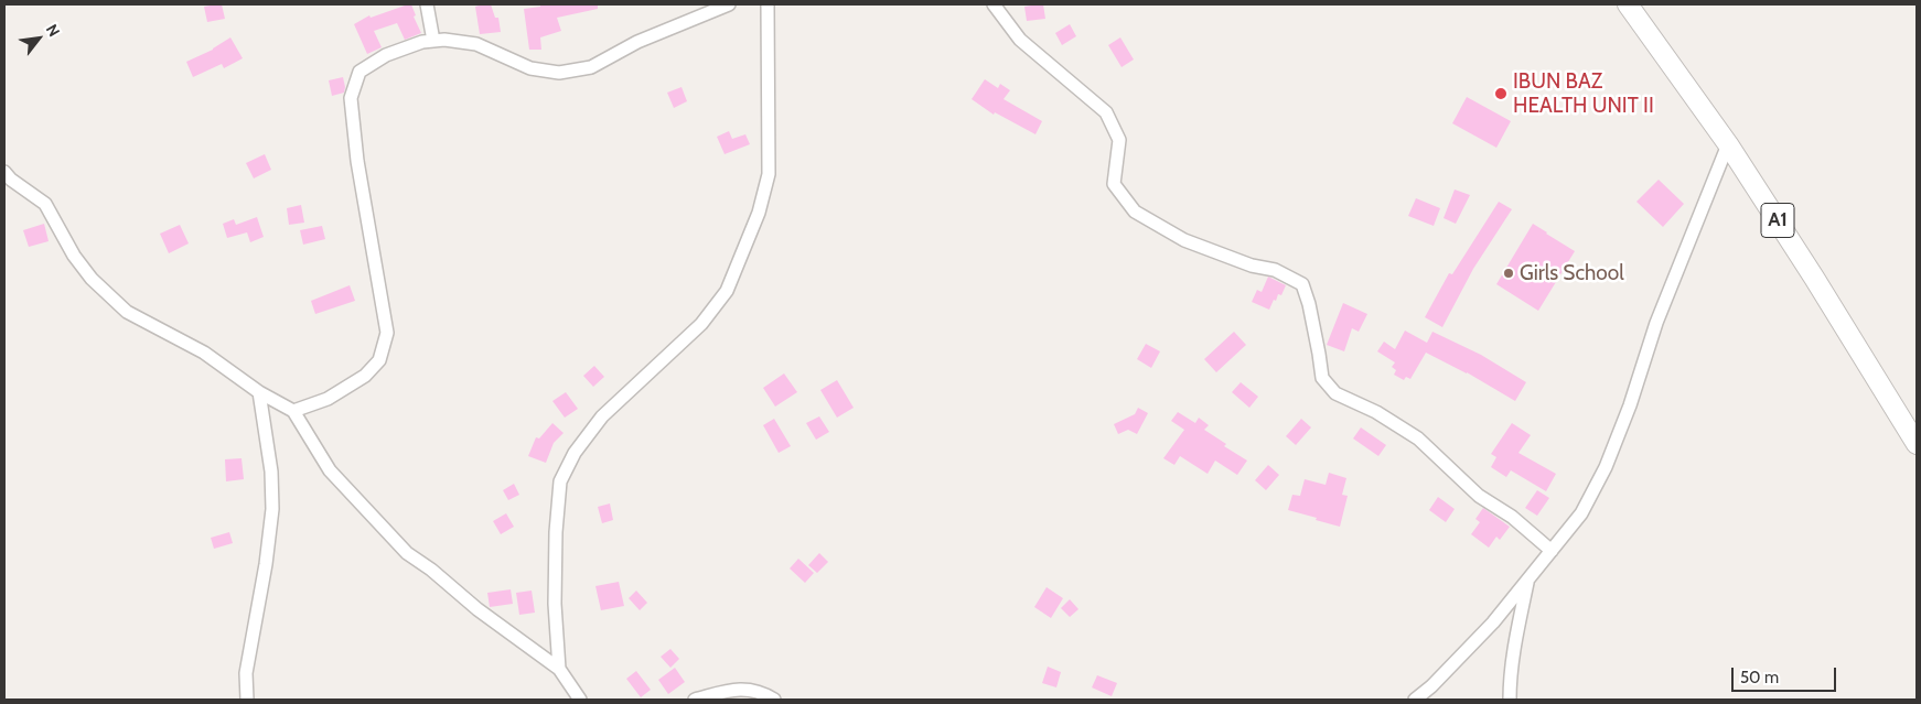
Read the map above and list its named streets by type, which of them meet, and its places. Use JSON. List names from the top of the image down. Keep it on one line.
{"streets":{"main road":["A1"]},"places":["IBUN BAZ HEALTH UNIT II","Girls School"],"scale_bar":"50 m","north":"top right"}
